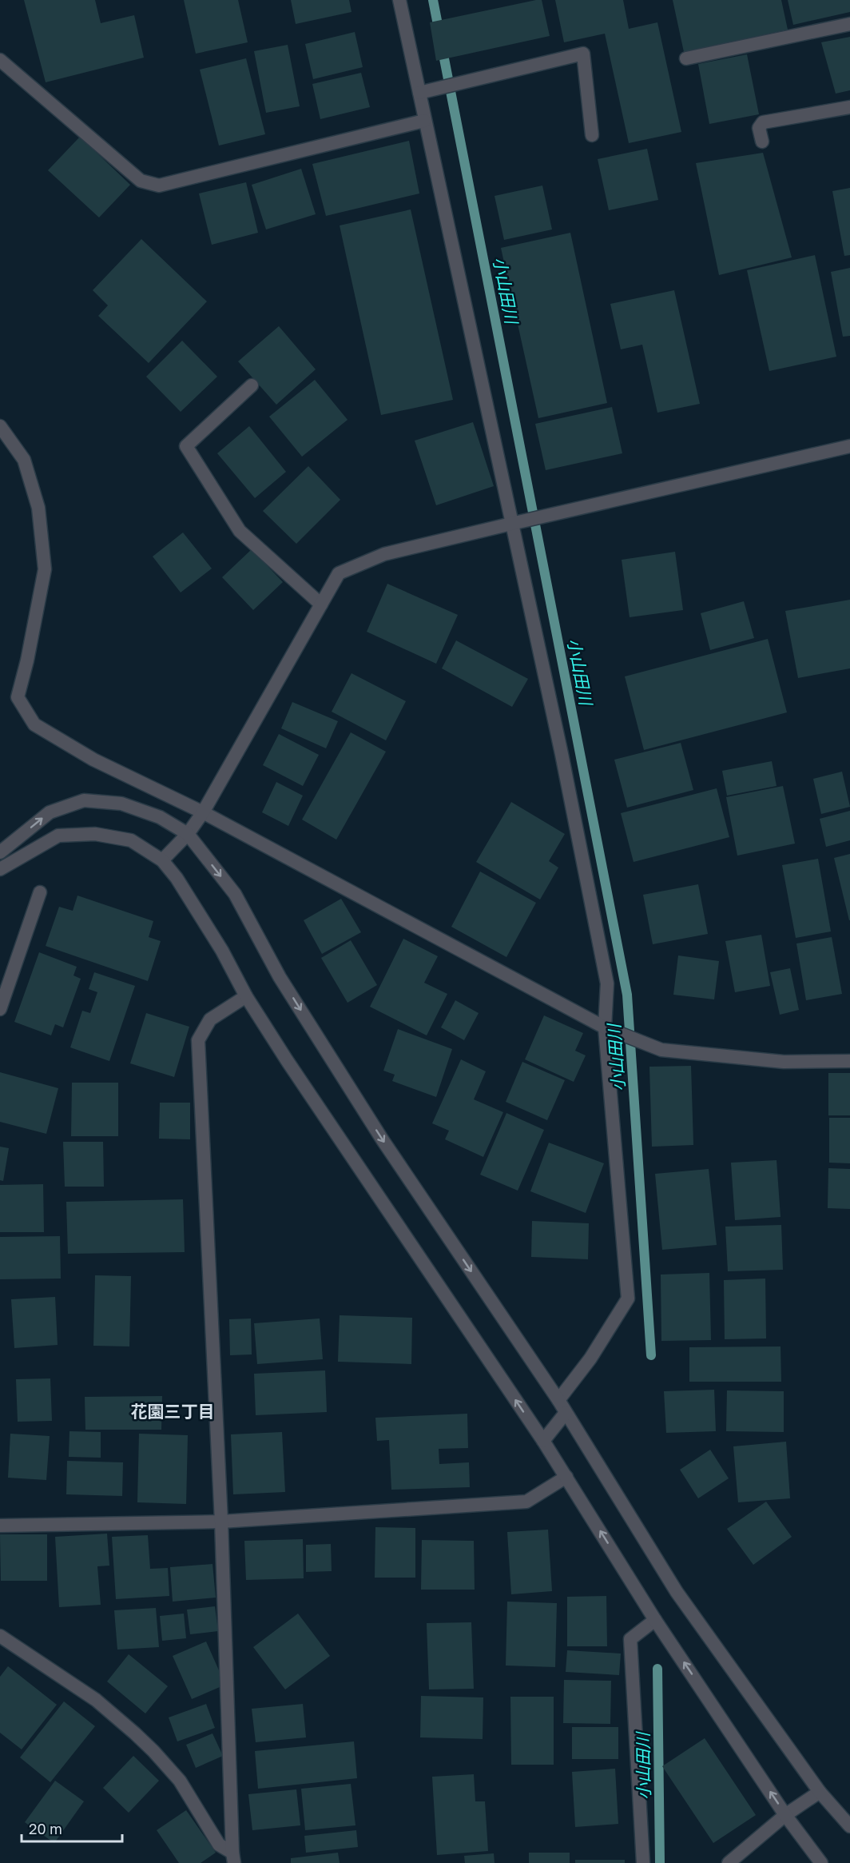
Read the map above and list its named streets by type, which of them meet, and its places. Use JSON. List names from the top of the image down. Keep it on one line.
{"districts":["花園三丁目"],"water":["小山田川"],"scale_bar":"20 m"}
